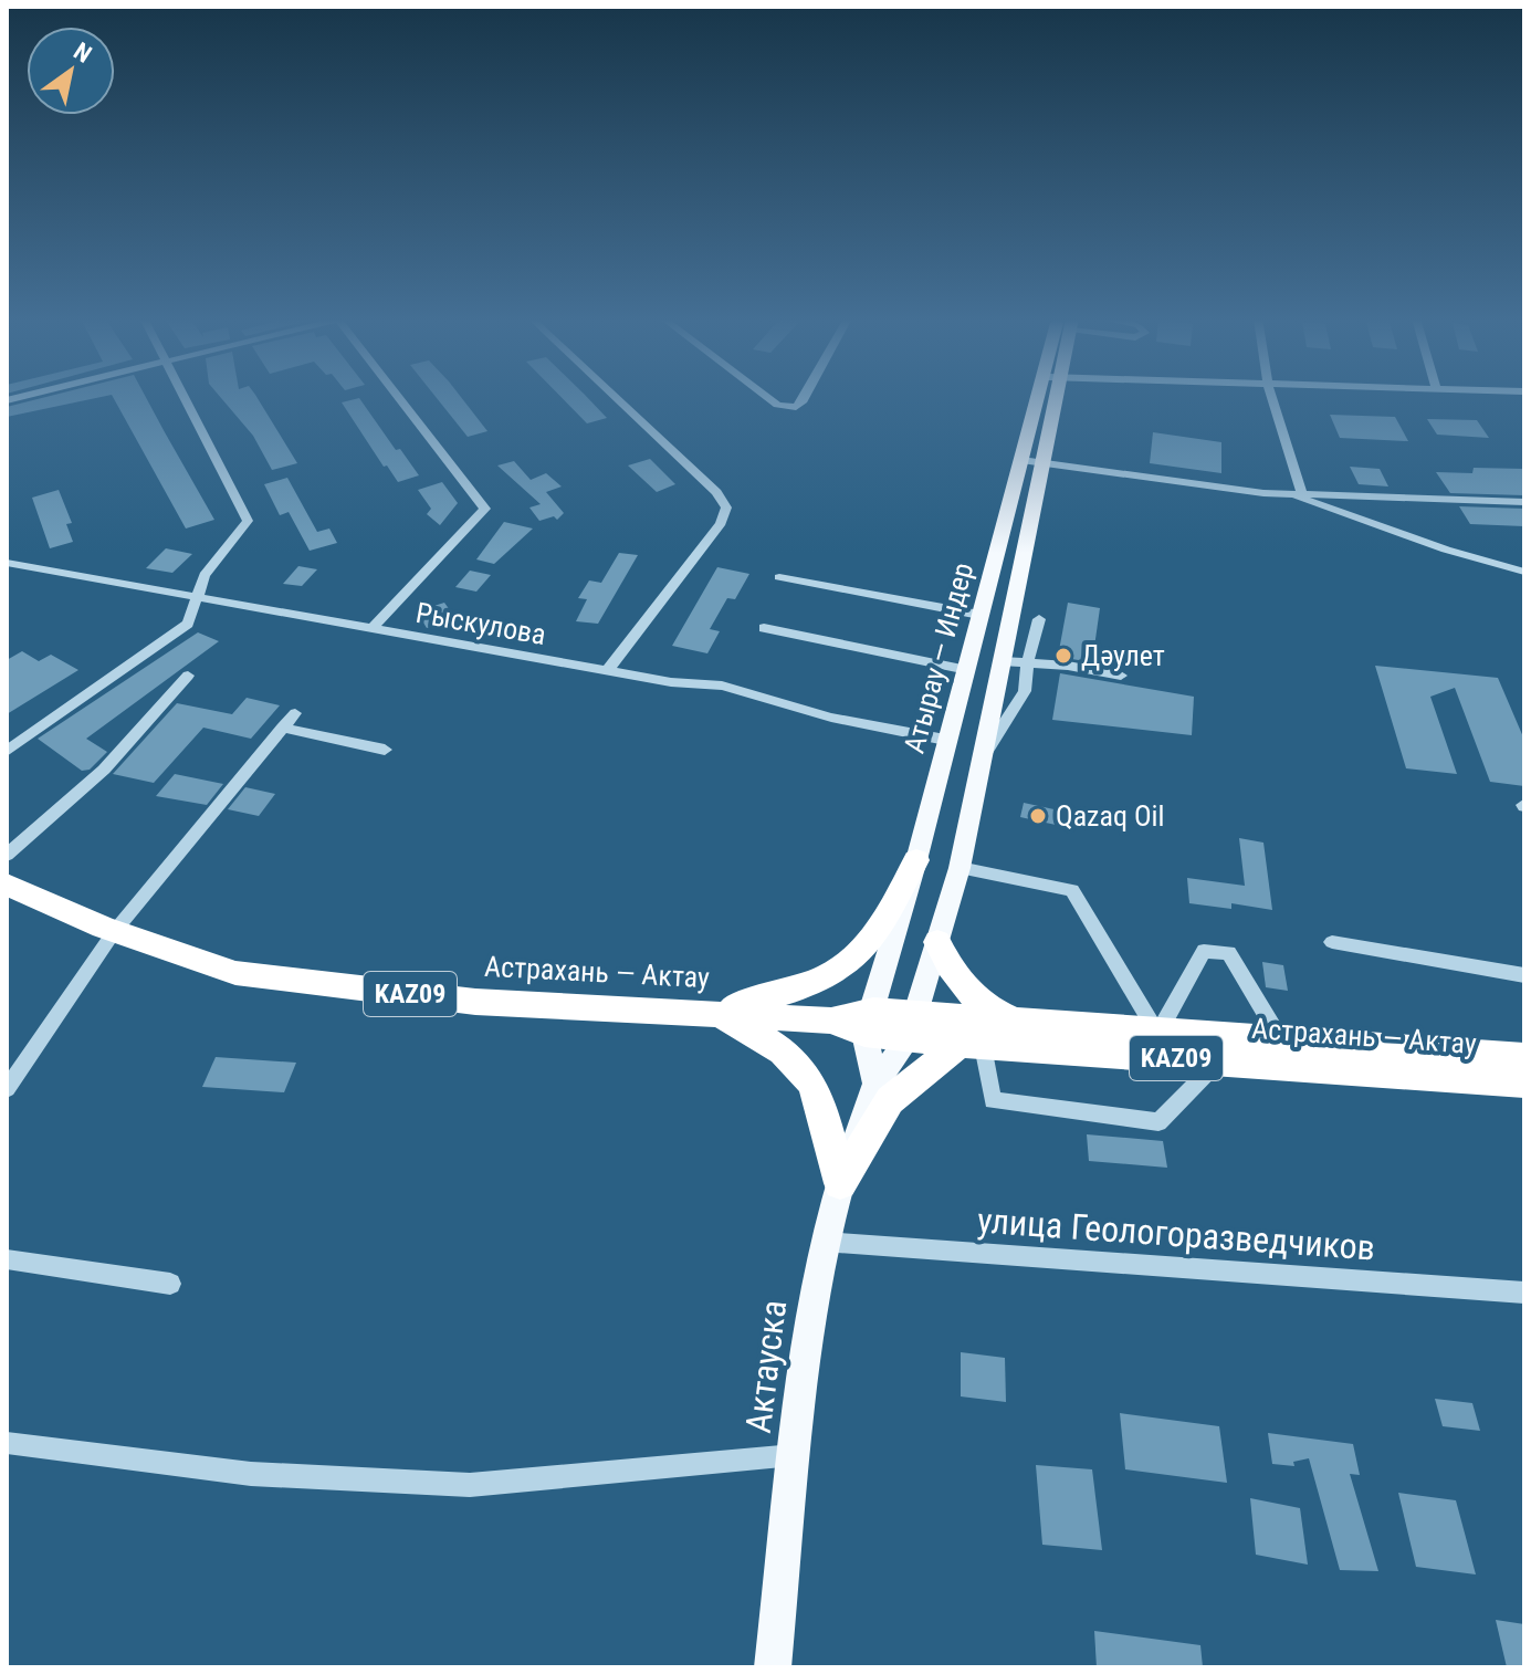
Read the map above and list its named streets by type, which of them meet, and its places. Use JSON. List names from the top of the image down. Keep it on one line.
{"streets":{"highway":["Астрахань — Актау","KAZ09"],"main road":["Атырау — Индер","Актауска"],"street":["Рыскулова","улица Геологоразведчиков"]},"crossings":[["Рыскулова","Атырау — Индер"],["Атырау — Индер","Астрахань — Актау"],["Атырау — Индер","Актауска"],["Астрахань — Актау","Актауска"],["улица Геологоразведчиков","Актауска"]],"places":["Дәулет","Qazaq Oil"],"north":"top right"}
